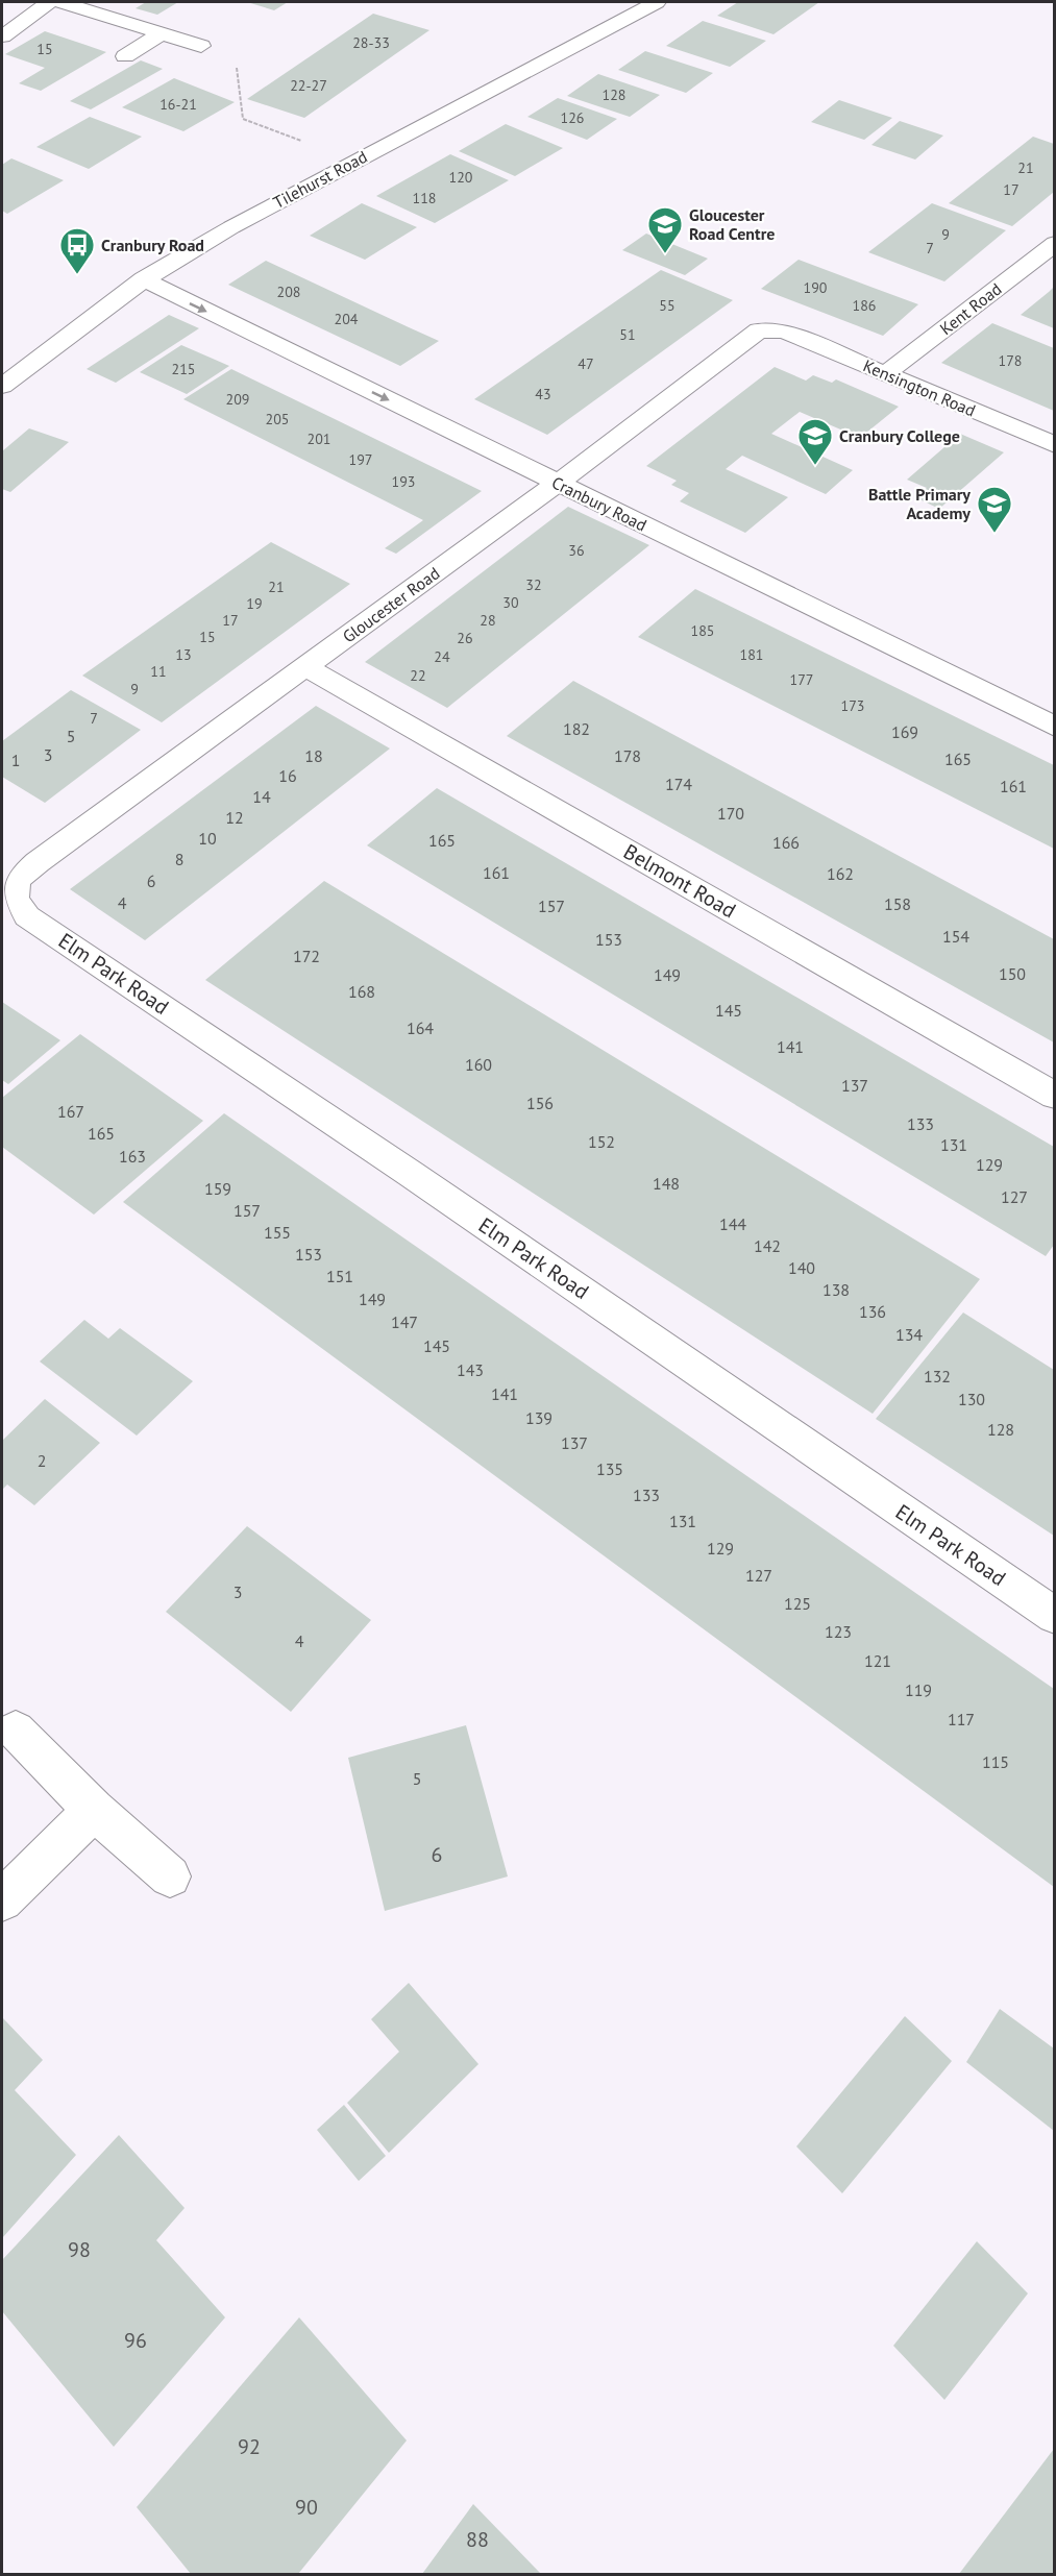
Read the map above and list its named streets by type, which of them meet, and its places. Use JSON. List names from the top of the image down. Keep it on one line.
{"streets":{"street":["Tilehurst Road","Kent Road","Kensington Road","Cranbury Road","Gloucester Road","Belmont Road","Elm Park Road"]},"crossings":[["Tilehurst Road","Cranbury Road"],["Kent Road","Kensington Road"],["Kensington Road","Gloucester Road"],["Cranbury Road","Gloucester Road"],["Gloucester Road","Belmont Road"],["Gloucester Road","Elm Park Road"]],"one_way":["Cranbury Road"],"places":{"school or university":["Gloucester Road Centre","Cranbury College","Battle Primary Academy"],"bus stop":["Cranbury Road"]},"house_numbers":["28-33","15","22-27","128","16-21","126","21","120","17","118","9","7","190","208","55","186","204","51","178","47","215","43","209","205","201","197","193","36","32","21","30","19","17","28","185","15","26","13","181","24","11","22","177","9","173","7","182","169","5","3","18","178","165","1","16","174","161","14","170","12","10","165","166","8","161","162","6","4","158","157","154","153","172","150","149","168","145","164","141","160","137","156","167","133","165","152","131","163","129","148","159","127","157","144","155","142","153","140","151","138","149","136","147","134","145","143","132","141","130","139","128","137","2","135","133","131","129","127","3","125","123","4","121","119","117","115","5","6","98","96","92","90","88"]}
